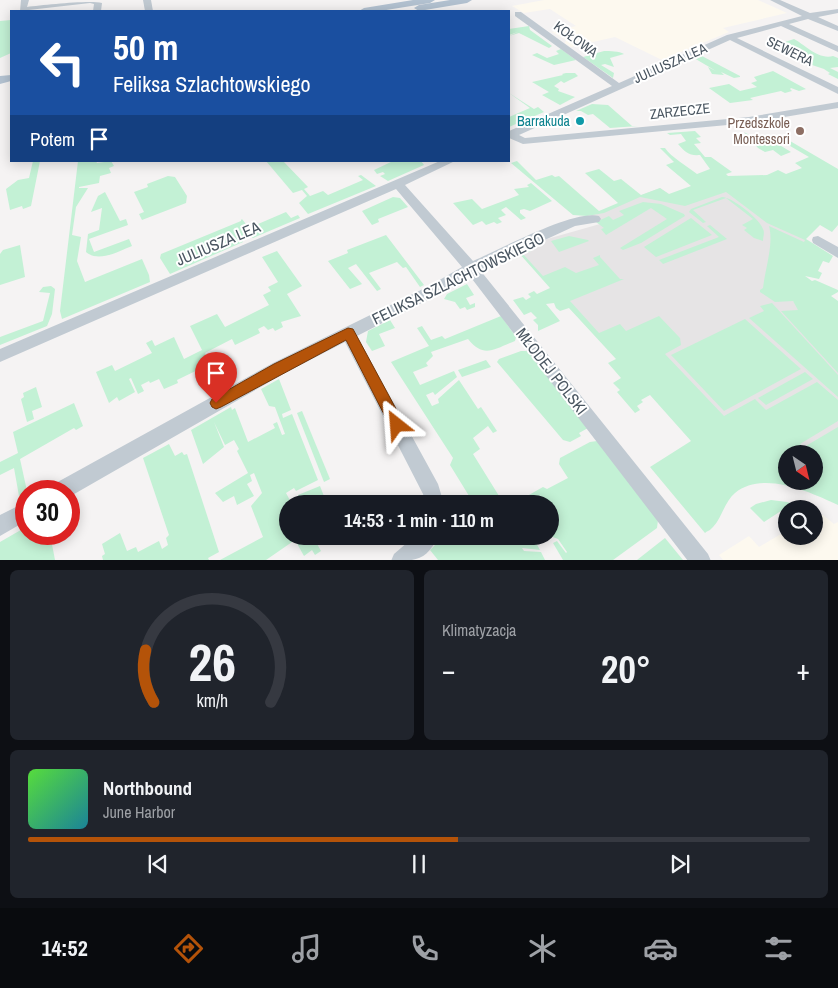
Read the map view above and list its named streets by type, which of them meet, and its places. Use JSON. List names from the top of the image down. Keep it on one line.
{"streets":{"street":["KOŁOWA","SEWERA","JULIUSZA LEA","ZARZECZE","FELIKSA SZLACHTOWSKIEGO","MŁODEJ POLSKI"]},"crossings":[["KOŁOWA","JULIUSZA LEA"],["SEWERA","JULIUSZA LEA"],["JULIUSZA LEA","MŁODEJ POLSKI"],["FELIKSA SZLACHTOWSKIEGO","MŁODEJ POLSKI"]],"places":["Barrakuda","Przedszkole Montessori"],"north":"bottom right","page":{"turn":["50 m","Feliksa Szlachtowskiego"],"then":"Potem","limit":"30","trip":"14:53 · 1 min · 110 m","tile":"Klimatyzacja","heat":["−","20°","+"],"song":["Northbound","June Harbor"],"tabs":"14:52","gauge":["26","km/h"]}}
